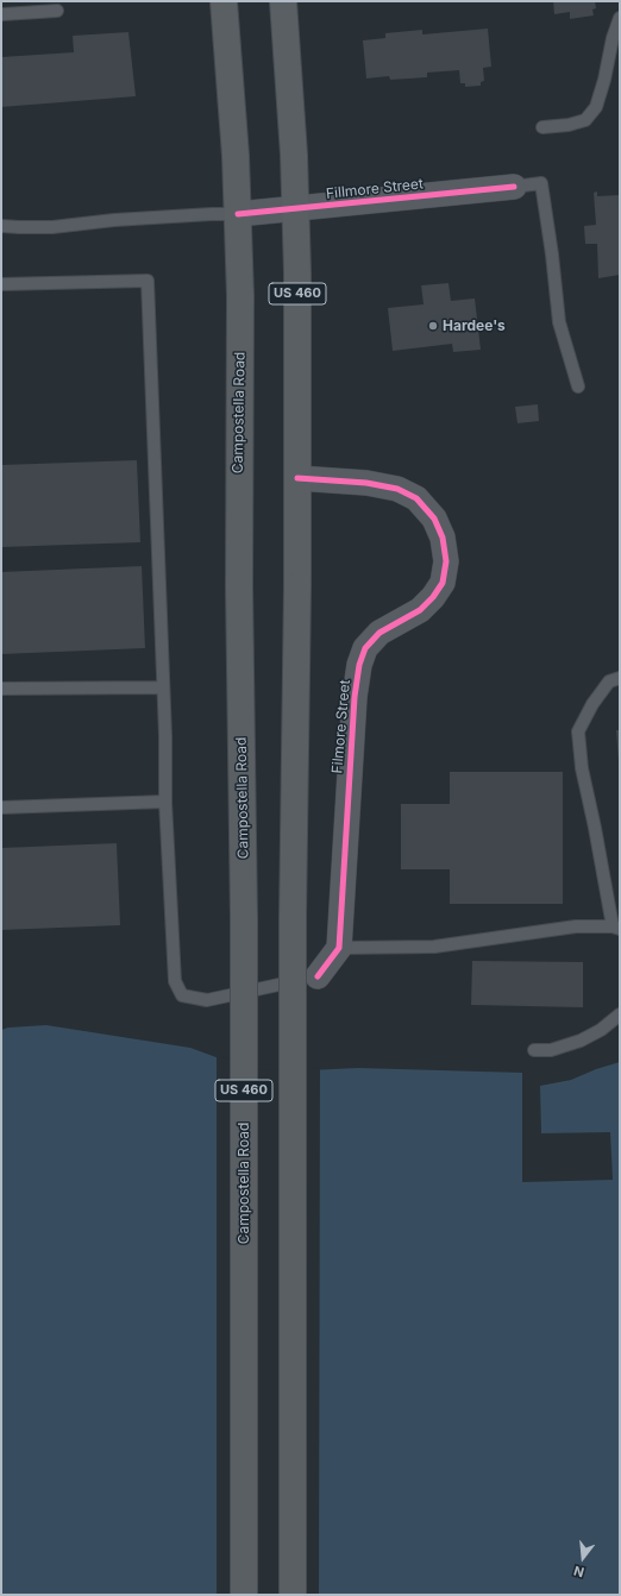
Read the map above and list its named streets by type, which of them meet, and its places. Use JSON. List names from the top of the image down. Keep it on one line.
{"streets":{"main road":["US 460","Campostella Road"],"street":["Fillmore Street","Filmore Street"]},"crossings":[["Fillmore Street","US 460"],["Fillmore Street","Campostella Road"],["US 460","Filmore Street"]],"places":["Hardee's"],"north":"bottom"}
